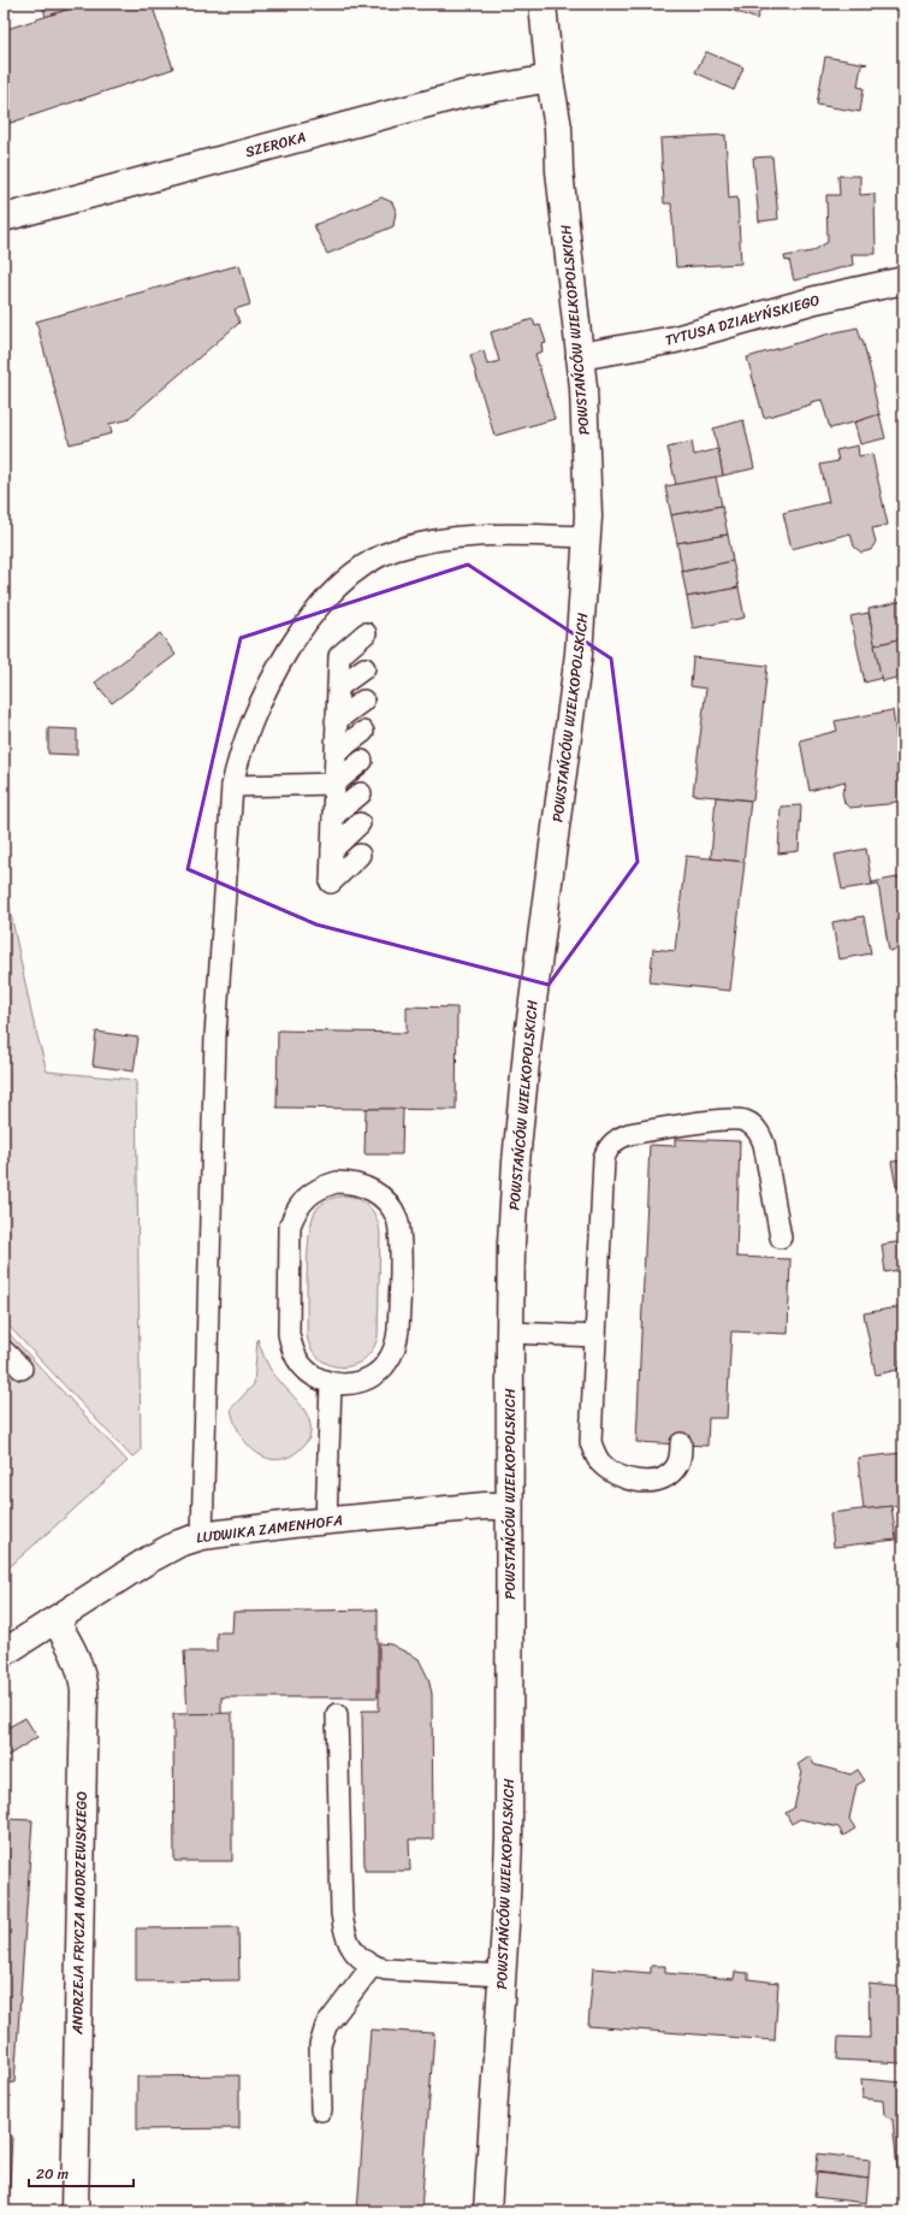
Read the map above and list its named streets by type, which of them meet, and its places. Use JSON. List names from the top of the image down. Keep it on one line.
{"streets":{"street":["SZEROKA","TYTUSA DZIAŁYŃSKIEGO","POWSTAŃCÓW WIELKOPOLSKICH","LUDWIKA ZAMENHOFA","ANDRZEJA FRYCZA MODRZEWSKIEGO"]},"crossings":[["SZEROKA","POWSTAŃCÓW WIELKOPOLSKICH"],["TYTUSA DZIAŁYŃSKIEGO","POWSTAŃCÓW WIELKOPOLSKICH"],["POWSTAŃCÓW WIELKOPOLSKICH","LUDWIKA ZAMENHOFA"],["LUDWIKA ZAMENHOFA","ANDRZEJA FRYCZA MODRZEWSKIEGO"]],"scale_bar":"20 m"}
